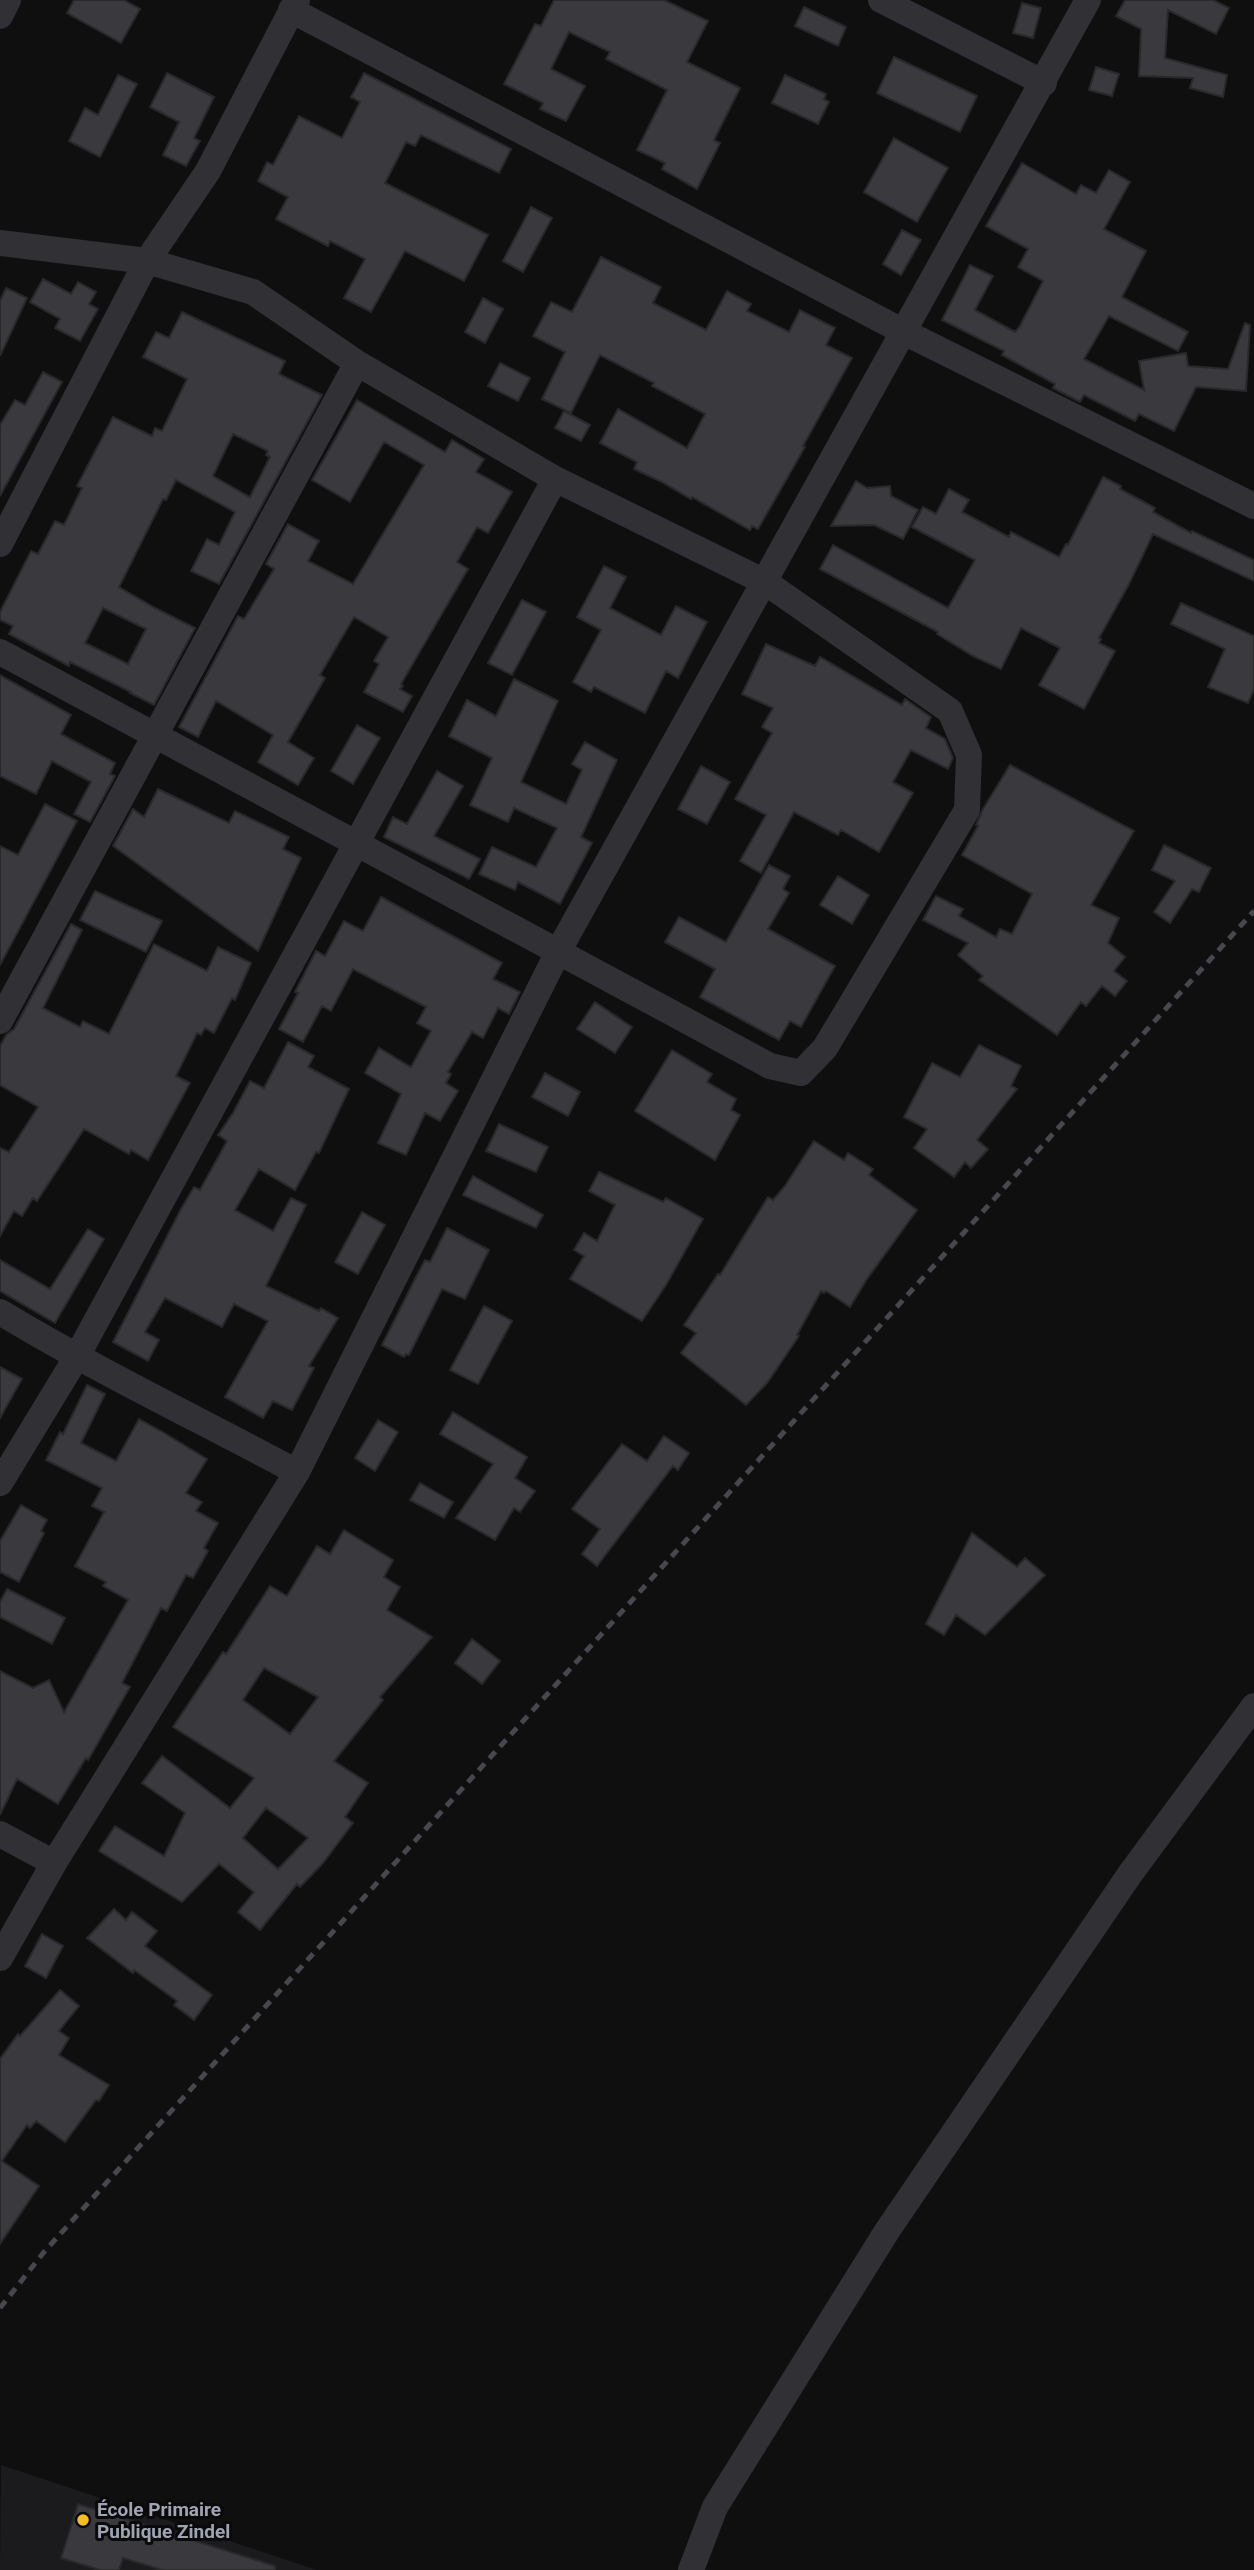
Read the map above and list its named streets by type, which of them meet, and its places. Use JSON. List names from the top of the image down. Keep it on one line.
{"places":["École Primaire Publique Zindel"]}
